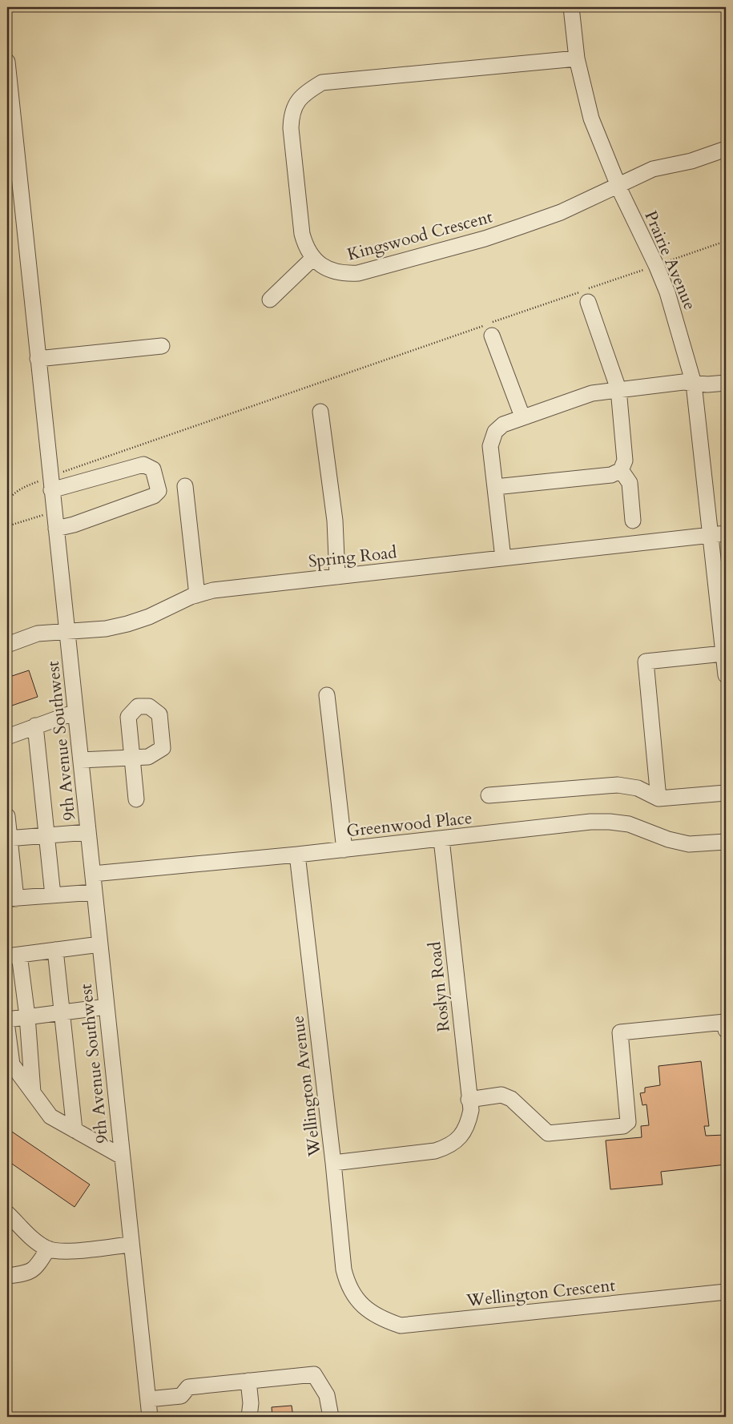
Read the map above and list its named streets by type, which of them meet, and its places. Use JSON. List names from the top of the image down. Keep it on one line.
{"streets":{"street":["Kingswood Crescent","Prairie Avenue","Spring Road","9th Avenue Southwest","Greenwood Place","Roslyn Road","Wellington Avenue","Wellington Crescent"]},"crossings":[["Kingswood Crescent","Prairie Avenue"],["Prairie Avenue","Spring Road"],["Spring Road","9th Avenue Southwest"],["9th Avenue Southwest","Greenwood Place"],["Greenwood Place","Roslyn Road"],["Greenwood Place","Wellington Avenue"],["Roslyn Road","Wellington Avenue"],["Wellington Avenue","Wellington Crescent"]]}
